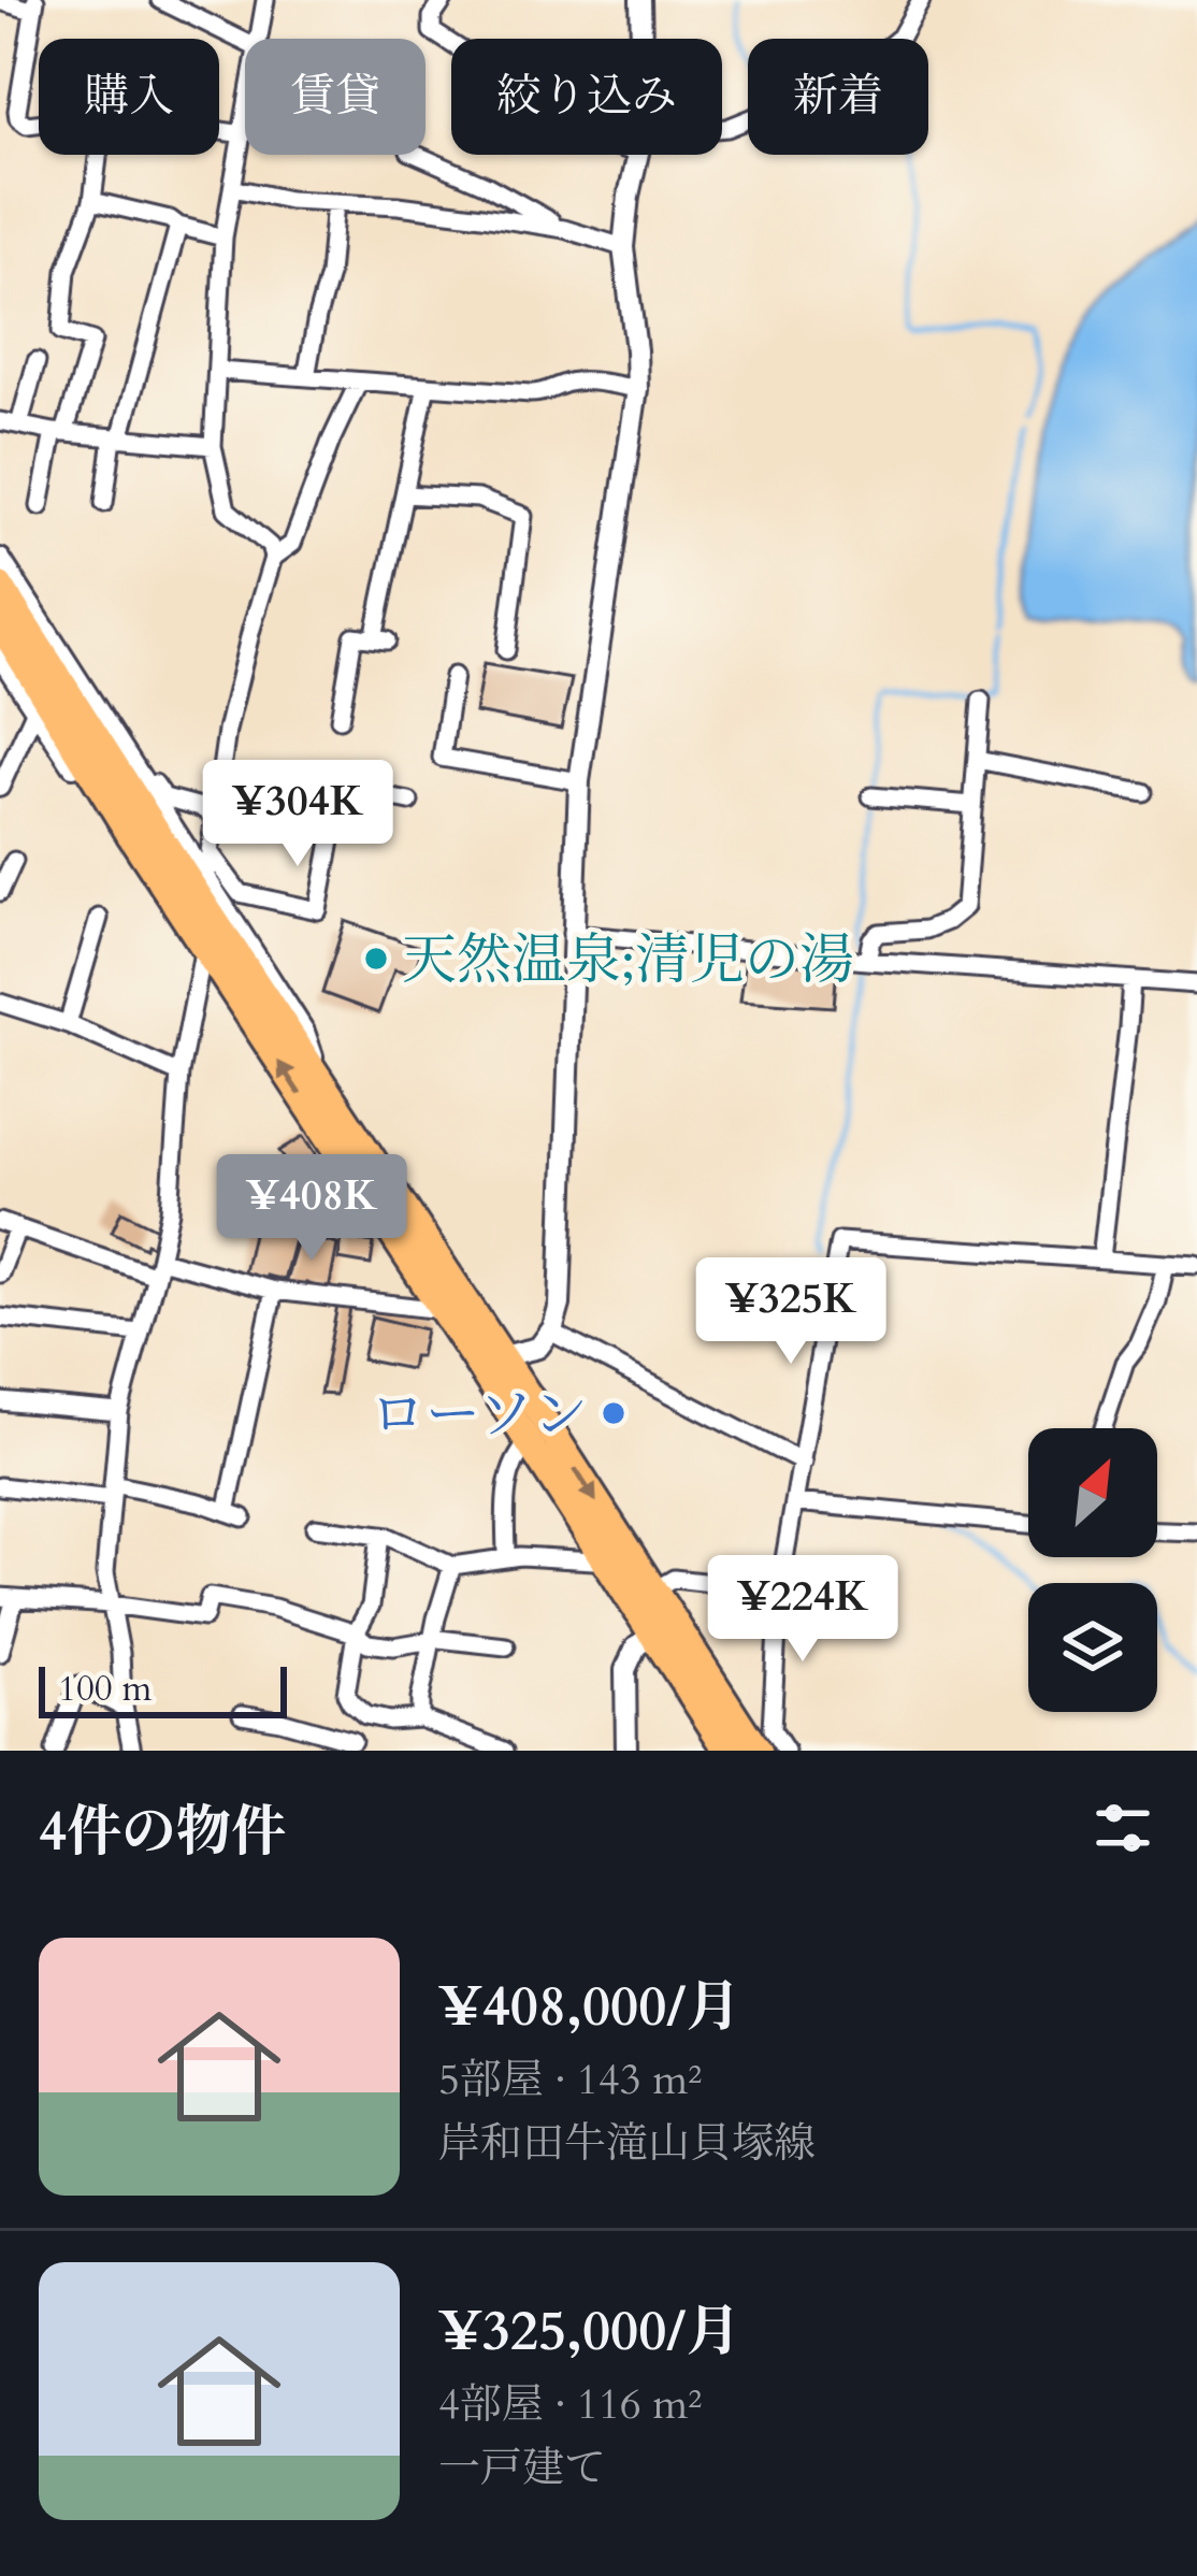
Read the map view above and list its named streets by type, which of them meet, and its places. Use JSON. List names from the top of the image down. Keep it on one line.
{"places":["天然温泉;清児の湯","ローソン"],"scale_bar":"100 m","north":"top right","page":{"chip":["購入","賃貸","絞り込み","新着"],"price":["¥304K","¥408K","¥325K","¥224K"],"scale":"100 m","heading":"4件の物件","list":[{"name":"¥408,000/月","note":"5部屋 · 143 m² · 岸和田牛滝山貝塚線"},{"name":"¥325,000/月","note":"4部屋 · 116 m² · 一戸建て"}]}}
